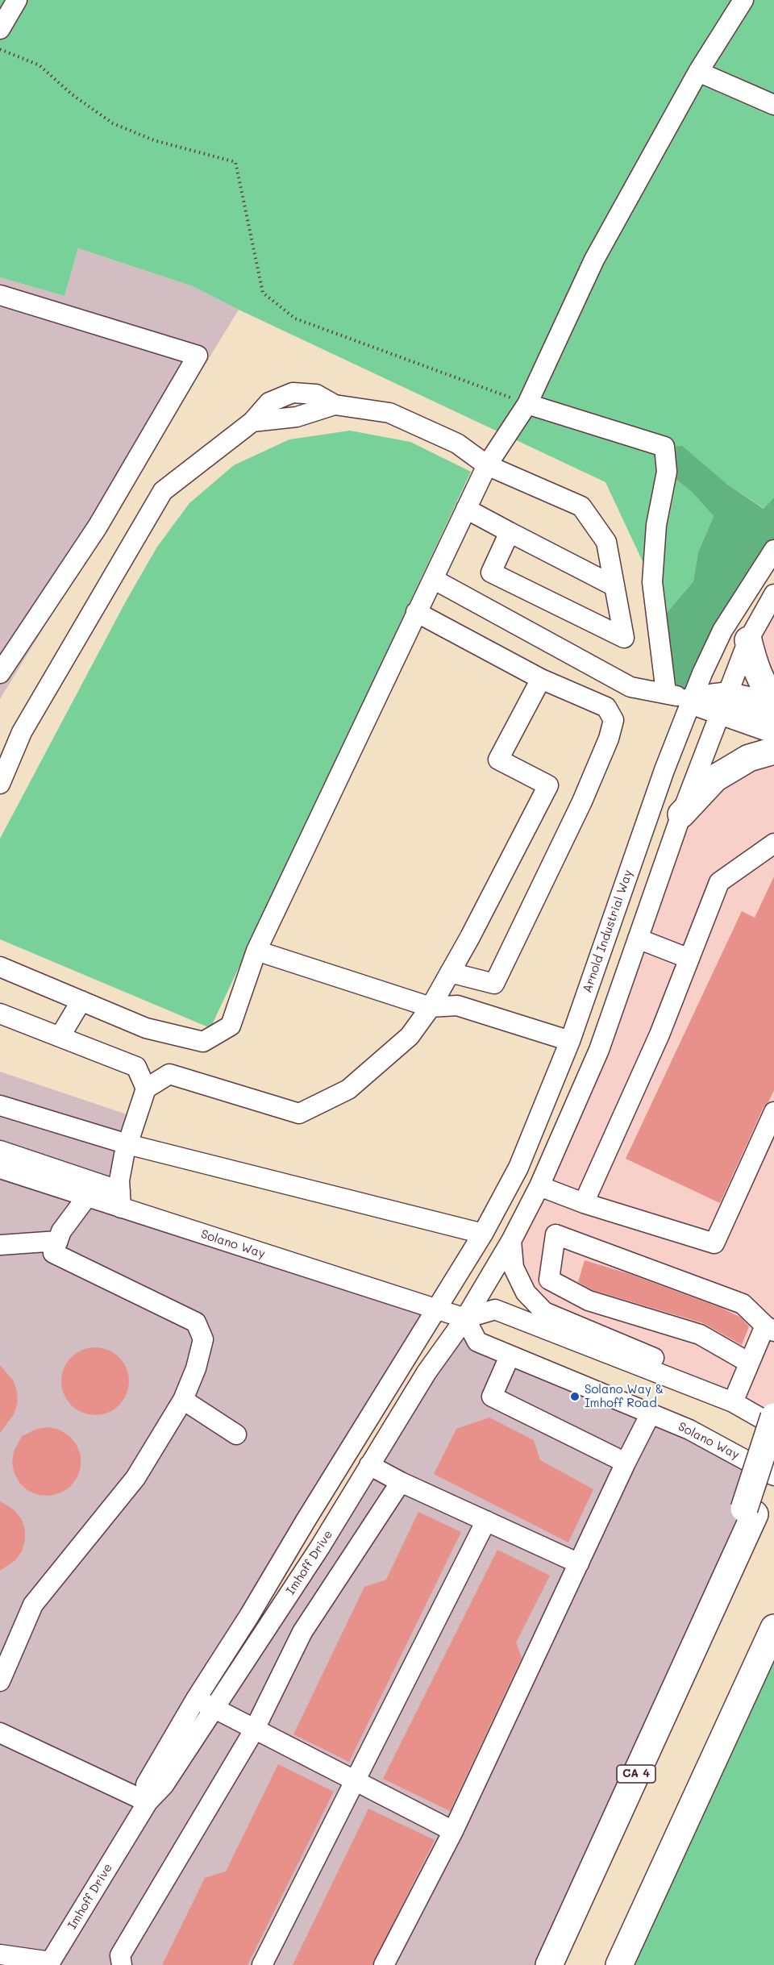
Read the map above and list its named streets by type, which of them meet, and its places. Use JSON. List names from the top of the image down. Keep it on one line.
{"streets":{"highway":["CA 4"],"street":["Arnold Industrial Way","Solano Way","Imhoff Drive"]},"crossings":[["Arnold Industrial Way","Solano Way"],["Arnold Industrial Way","Imhoff Drive"],["Solano Way","Imhoff Drive"]],"places":["Solano Way & Imhoff Road"]}
